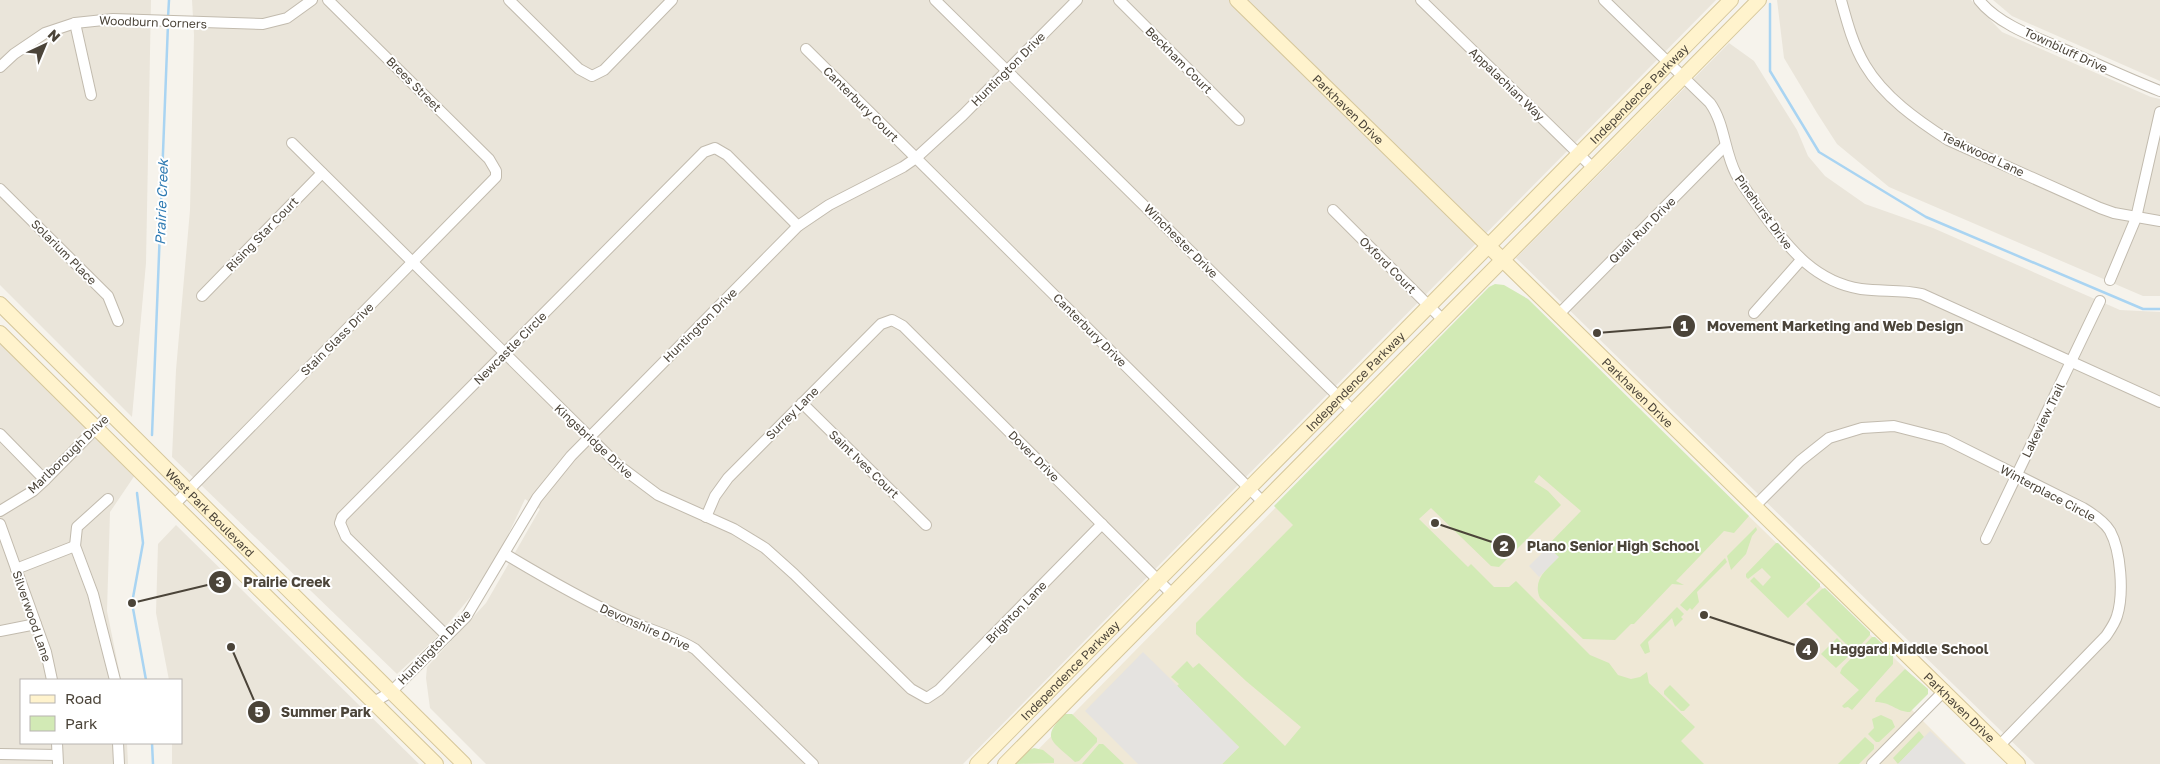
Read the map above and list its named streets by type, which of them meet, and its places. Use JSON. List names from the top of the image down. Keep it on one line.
{"streets":{"main road":["Independence Parkway","Parkhaven Drive","West Park Boulevard"],"street":["Woodburn Corners","Townbluff Drive","Beckham Court","Huntington Drive","Brees Street","Appalachian Way","Canterbury Court","Teakwood Lane","Pinehurst Drive","Quail Run Drive","Rising Star Court","Winchester Drive","Solarium Place","Oxford Court","Canterbury Drive","Stain Glass Drive","Newcastle Circle","Surrey Lane","Lakeview Trail","Kingsbridge Drive","Marlborough Drive","Dover Drive","Saint Ives Court","Winterplace Circle","Brighton Lane","Silverwood Lane","Devonshire Drive"]},"crossings":[["Huntington Drive","Canterbury Court"],["Huntington Drive","Winchester Drive"],["Huntington Drive","Canterbury Drive"],["Huntington Drive","Newcastle Circle"],["Huntington Drive","Kingsbridge Drive"],["Huntington Drive","West Park Boulevard"],["Huntington Drive","Devonshire Drive"],["Brees Street","Stain Glass Drive"],["Appalachian Way","Independence Parkway"],["Independence Parkway","Parkhaven Drive"],["Independence Parkway","Pinehurst Drive"],["Independence Parkway","Winchester Drive"],["Independence Parkway","Oxford Court"],["Independence Parkway","Canterbury Drive"],["Independence Parkway","Dover Drive"],["Canterbury Court","Canterbury Drive"],["Parkhaven Drive","Quail Run Drive"],["Parkhaven Drive","Winterplace Circle"],["Pinehurst Drive","Quail Run Drive"],["Pinehurst Drive","Lakeview Trail"],["Rising Star Court","Kingsbridge Drive"],["Stain Glass Drive","Kingsbridge Drive"],["Stain Glass Drive","West Park Boulevard"],["Newcastle Circle","Kingsbridge Drive"],["Surrey Lane","Kingsbridge Drive"],["Surrey Lane","Dover Drive"],["Surrey Lane","Saint Ives Court"],["Lakeview Trail","Winterplace Circle"],["Kingsbridge Drive","Brighton Lane"],["Marlborough Drive","West Park Boulevard"],["Dover Drive","Brighton Lane"]],"water":["Prairie Creek"],"places":["Movement Marketing and Web Design","Plano Senior High School","Prairie Creek","Haggard Middle School","Summer Park"],"legend":["Road","Park"],"north":"top right"}
